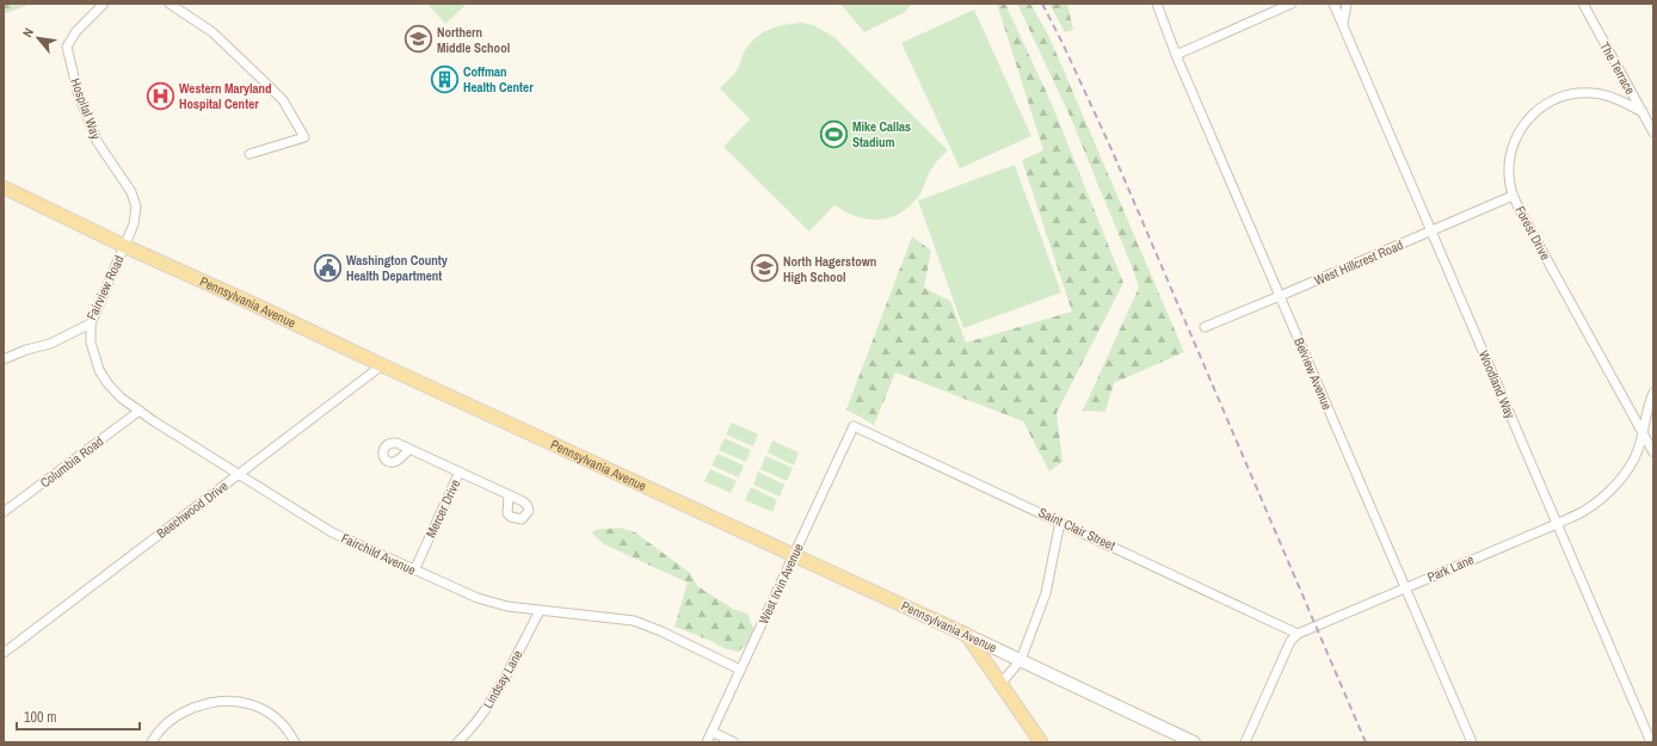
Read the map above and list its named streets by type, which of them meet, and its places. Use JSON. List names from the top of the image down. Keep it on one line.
{"streets":{"main road":["Pennsylvania Avenue"],"street":["The Terrace","Hospital Way","Forest Drive","West Hillcrest Road","Fairview Road","Belview Avenue","Woodland Way","Columbia Road","Mercer Drive","Beechwood Drive","Saint Clair Street","Fairchild Avenue","Park Lane","West Irvin Avenue","Lindsay Lane"]},"crossings":[["The Terrace","Forest Drive"],["Hospital Way","Fairview Road"],["Hospital Way","Pennsylvania Avenue"],["Forest Drive","West Hillcrest Road"],["Forest Drive","Park Lane"],["West Hillcrest Road","Belview Avenue"],["West Hillcrest Road","Woodland Way"],["Fairview Road","Pennsylvania Avenue"],["Fairview Road","Fairchild Avenue"],["Pennsylvania Avenue","Beechwood Drive"],["Pennsylvania Avenue","West Irvin Avenue"],["Belview Avenue","Park Lane"],["Woodland Way","Park Lane"],["Columbia Road","Fairchild Avenue"],["Mercer Drive","Fairchild Avenue"],["Beechwood Drive","Fairchild Avenue"],["Saint Clair Street","Park Lane"],["Saint Clair Street","West Irvin Avenue"],["Fairchild Avenue","West Irvin Avenue"],["Fairchild Avenue","Lindsay Lane"]],"places":{"school or university":["Northern Middle School","North Hagerstown High School"],"building":["Coffman Health Center"],"hospital":["Western Maryland Hospital Center"],"sports":["Mike Callas Stadium"],"public building":["Washington County Health Department"]},"scale_bar":"100 m","north":"top left"}
